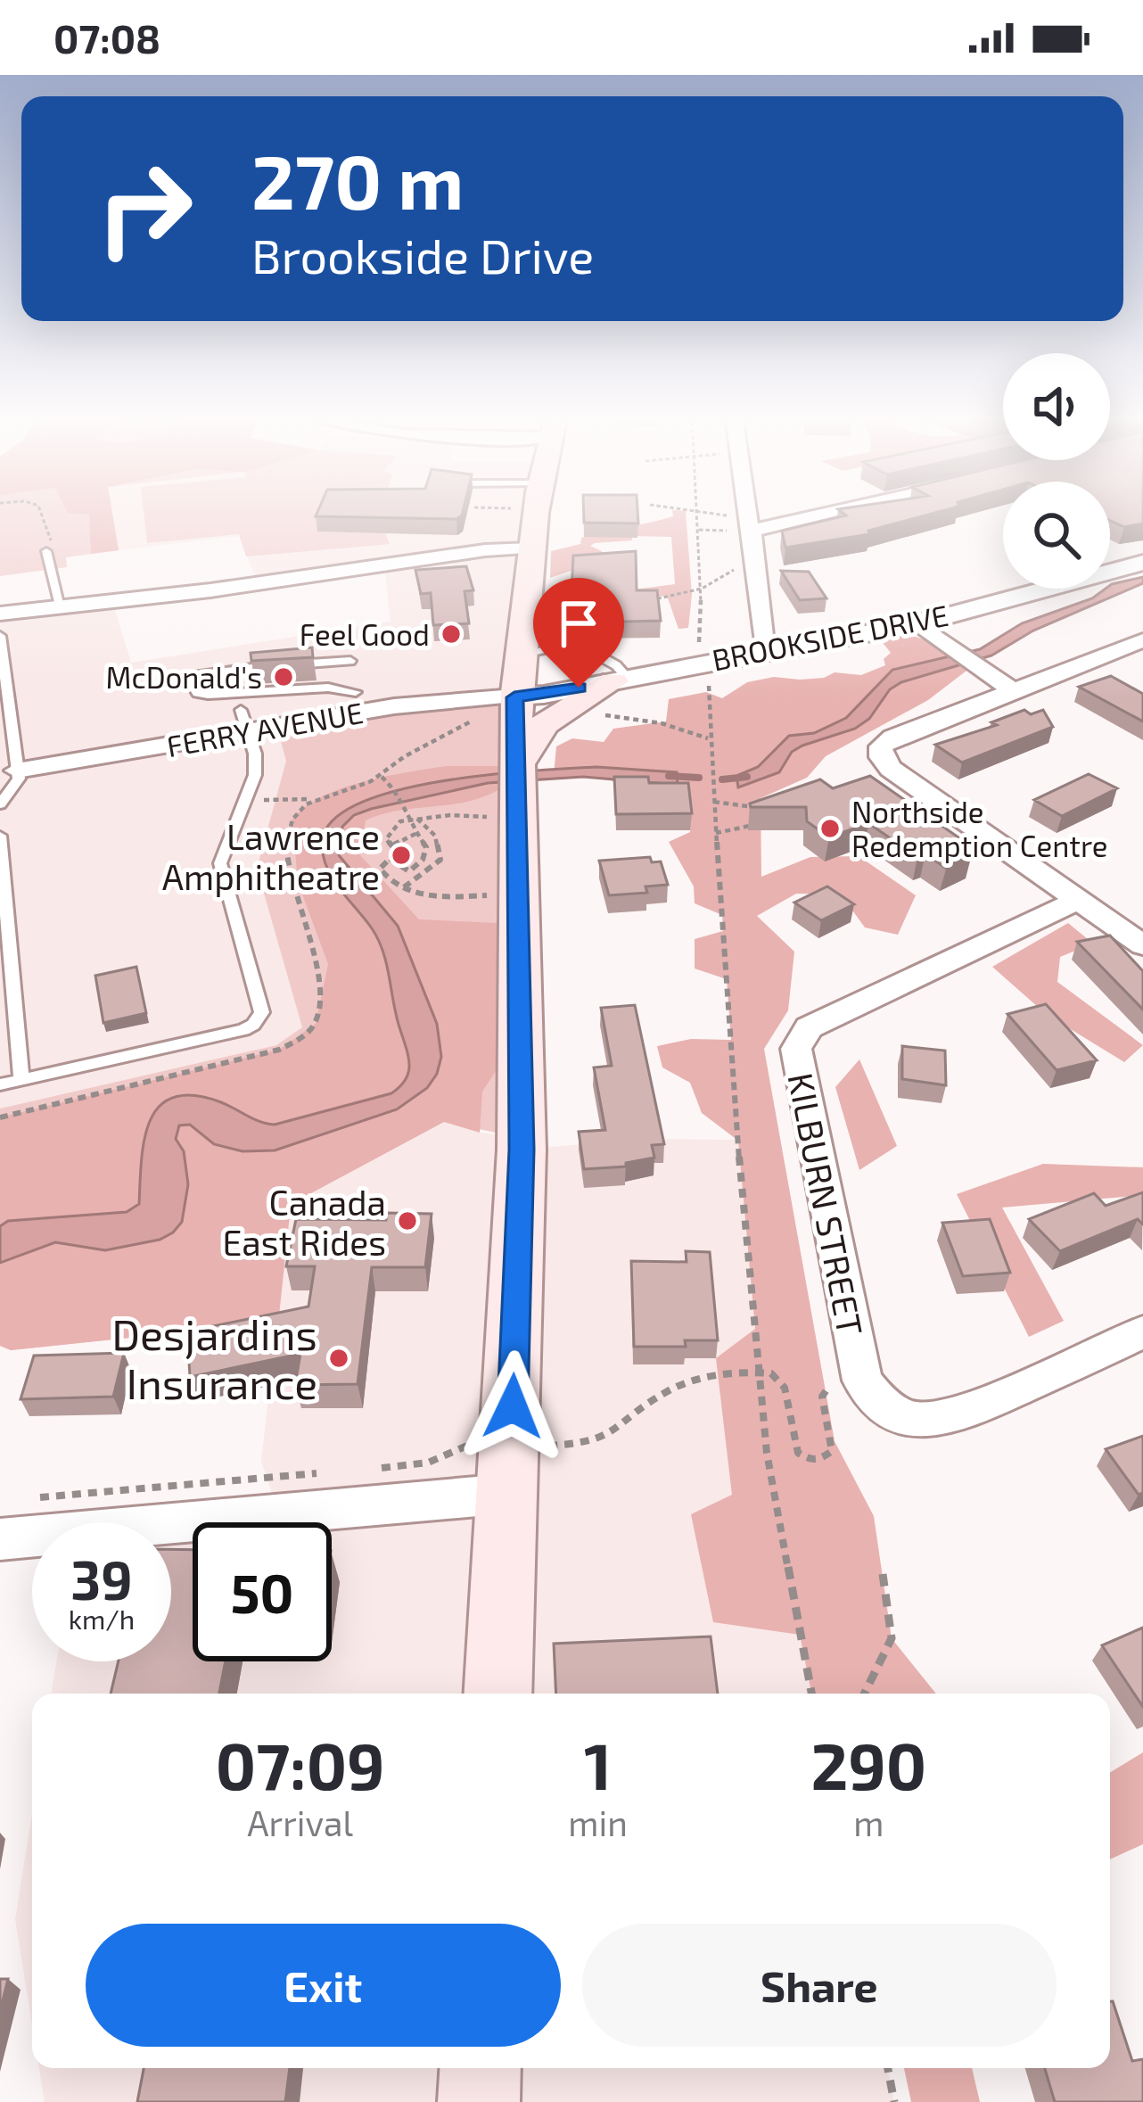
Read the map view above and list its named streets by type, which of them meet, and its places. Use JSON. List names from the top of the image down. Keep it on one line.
{"streets":{"street":["BROOKSIDE DRIVE","FERRY AVENUE","KILBURN STREET"]},"crossings":[["BROOKSIDE DRIVE","FERRY AVENUE"]],"places":["Feel Good","McDonald's","Northside Redemption Centre","Lawrence Amphitheatre","Canada East Rides","Desjardins Insurance"],"page":{"status":"07:08","turn":["270 m","Brookside Drive"],"speed":"39 km/h","limit":"50","eta":["07:09","Arrival","1","min","290","m"],"buttons":["Exit","Share"]}}
